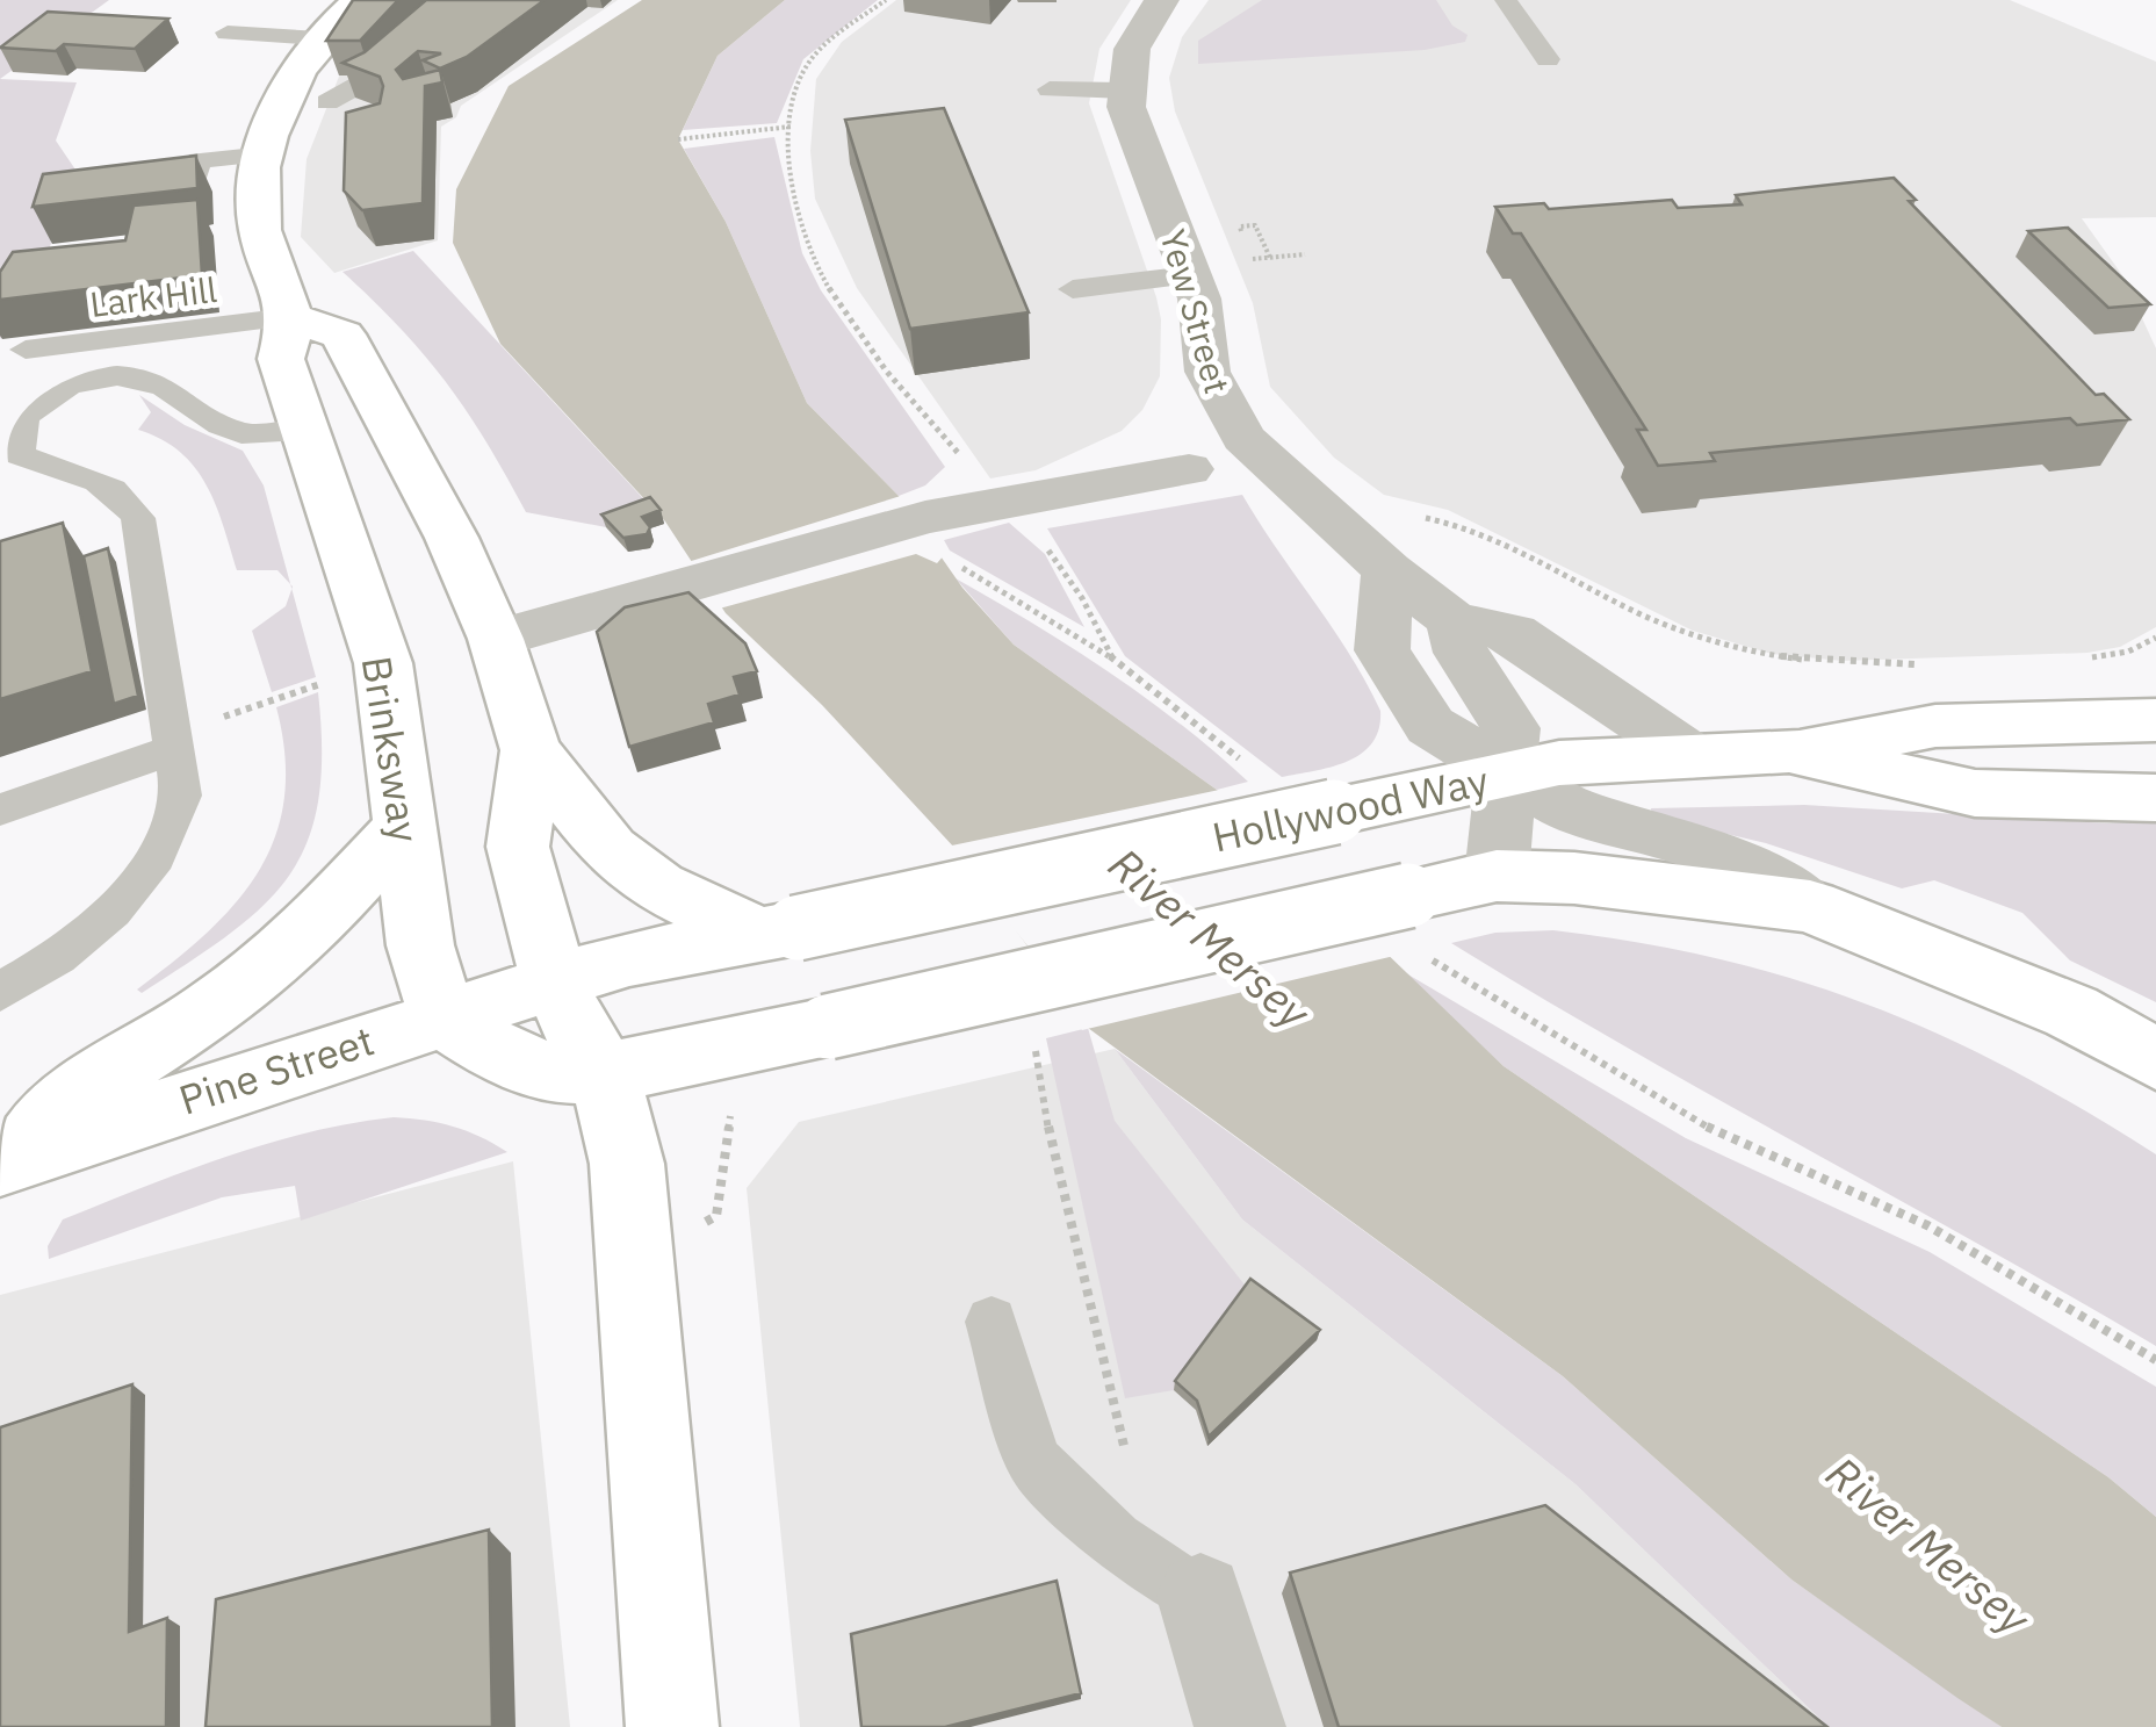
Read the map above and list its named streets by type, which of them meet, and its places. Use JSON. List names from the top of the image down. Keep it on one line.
{"streets":{"main road":["Brinksway","Hollywood Way","Pine Street"],"street":["Yew Street"],"lane":["Lark Hill"]},"crossings":[["Lark Hill","Brinksway"],["Yew Street","Hollywood Way"],["Brinksway","Pine Street"],["Hollywood Way","Pine Street"]],"water":["River Mersey"]}
